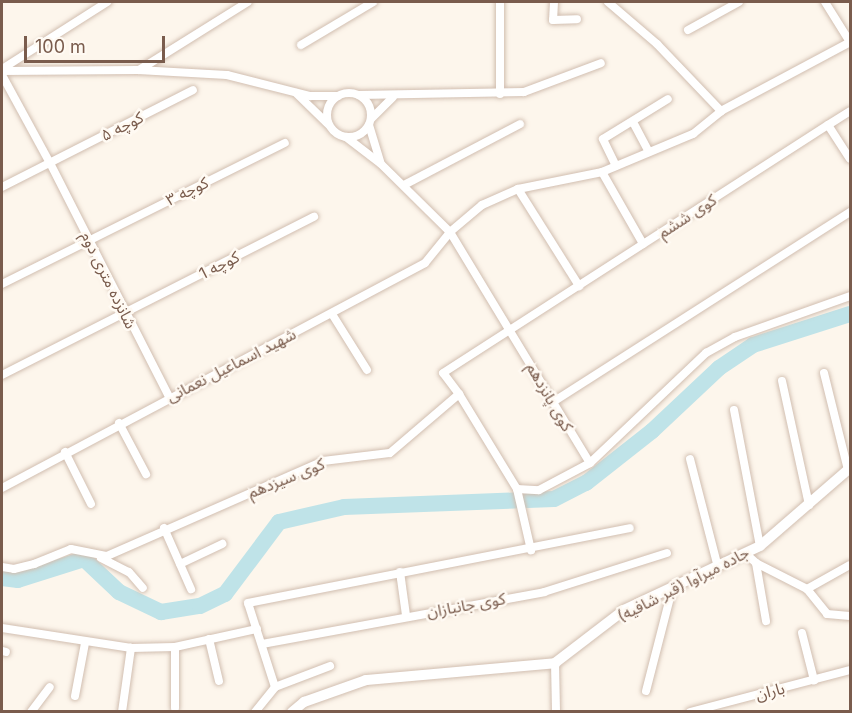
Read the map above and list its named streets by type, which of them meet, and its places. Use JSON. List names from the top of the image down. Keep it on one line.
{"streets":{"street":["کوچه ۵","کوچه ۳","کوی ششم","کوچه 1","شانزده متری دوم","شهید اسماعیل نعمانی","کوی پانزدهم","کوی سیزدهم","جاده میرآوا (قبر شافیه)","کوی جانبازان","باران"]},"crossings":[["کوچه ۵","شانزده متری دوم"],["کوچه ۳","شانزده متری دوم"],["کوی ششم","کوی پانزدهم"],["کوچه 1","شانزده متری دوم"],["شانزده متری دوم","شهید اسماعیل نعمانی"],["شهید اسماعیل نعمانی","کوی پانزدهم"]],"scale_bar":"100 m"}
